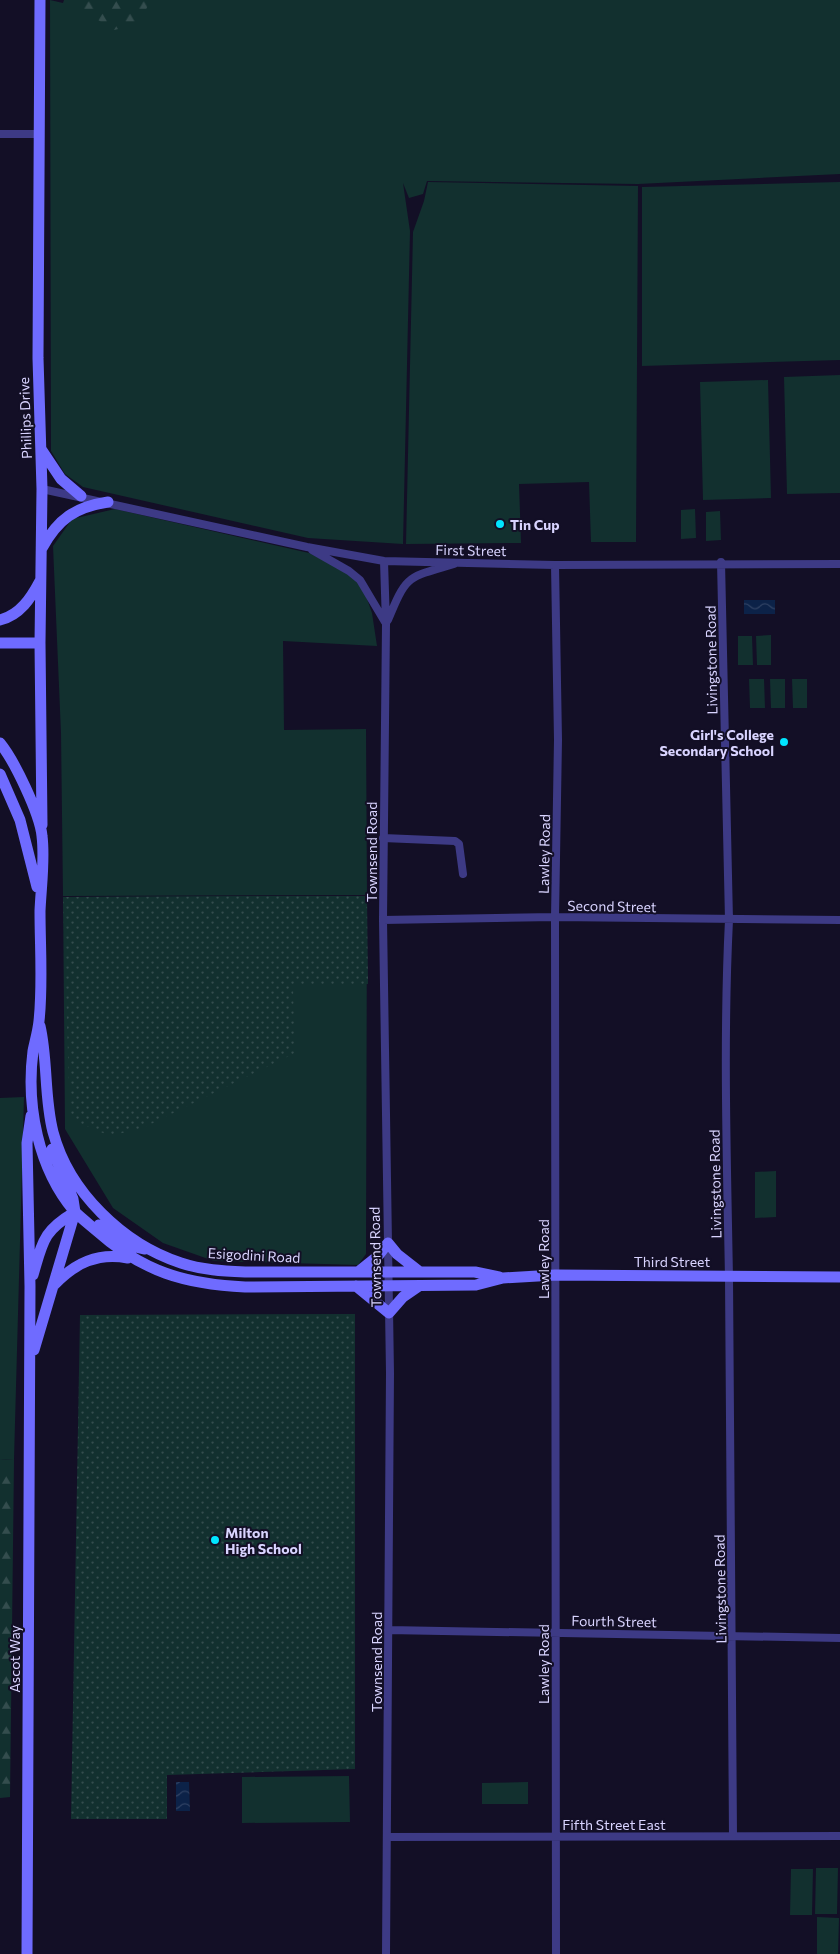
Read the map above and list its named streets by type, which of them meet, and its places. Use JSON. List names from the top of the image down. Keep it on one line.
{"streets":{"main road":["Phillips Drive","Esigodini Road","Third Street","Ascot Way"],"street":["First Street","Livingstone Road","Townsend Road","Lawley Road","Second Street","Fourth Street","Fifth Street East"]},"crossings":[["Phillips Drive","First Street"],["Phillips Drive","Esigodini Road"],["First Street","Livingstone Road"],["First Street","Townsend Road"],["First Street","Lawley Road"],["Livingstone Road","Second Street"],["Livingstone Road","Third Street"],["Livingstone Road","Fourth Street"],["Livingstone Road","Fifth Street East"],["Townsend Road","Second Street"],["Townsend Road","Esigodini Road"],["Townsend Road","Third Street"],["Townsend Road","Fourth Street"],["Townsend Road","Fifth Street East"],["Lawley Road","Second Street"],["Lawley Road","Third Street"],["Lawley Road","Fourth Street"],["Lawley Road","Fifth Street East"],["Esigodini Road","Third Street"],["Esigodini Road","Ascot Way"]],"places":["Tin Cup","Girl's College Secondary School","Milton High School"]}
